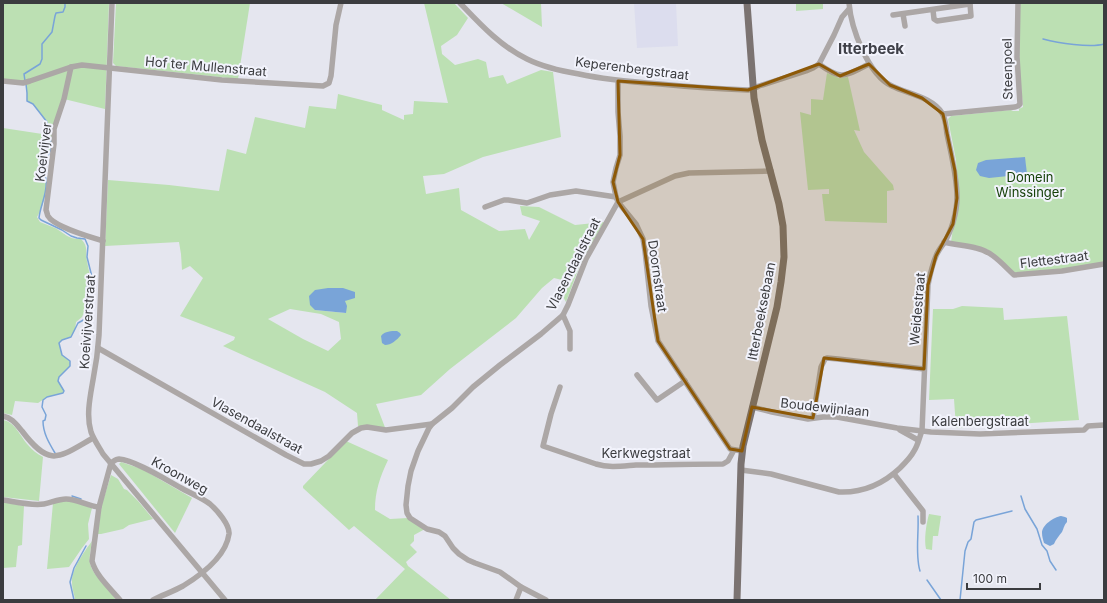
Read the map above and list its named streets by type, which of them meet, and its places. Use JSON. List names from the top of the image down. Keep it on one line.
{"streets":{"main road":["Itterbeeksebaan"],"street":["Hof ter Mullenstraat","Keperenbergstraat","Steenpoel","Koeivijver","Flettestraat","Vlasendaalstraat","Doornstraat","Weidestraat","Koeivijverstraat","Boudewijnlaan","Kalenbergstraat","Kerkwegstraat","Kroonweg"]},"crossings":[["Hof ter Mullenstraat","Koeivijver"],["Hof ter Mullenstraat","Koeivijverstraat"],["Keperenbergstraat","Itterbeeksebaan"],["Steenpoel","Weidestraat"],["Koeivijver","Koeivijverstraat"],["Flettestraat","Weidestraat"],["Vlasendaalstraat","Doornstraat"],["Vlasendaalstraat","Koeivijverstraat"],["Doornstraat","Kerkwegstraat"],["Weidestraat","Boudewijnlaan"],["Weidestraat","Kalenbergstraat"],["Itterbeeksebaan","Boudewijnlaan"],["Itterbeeksebaan","Kalenbergstraat"],["Koeivijverstraat","Kroonweg"],["Boudewijnlaan","Kalenbergstraat"]],"districts":["Itterbeek"],"parks":["Domein Winssinger"],"scale_bar":"100 m"}
